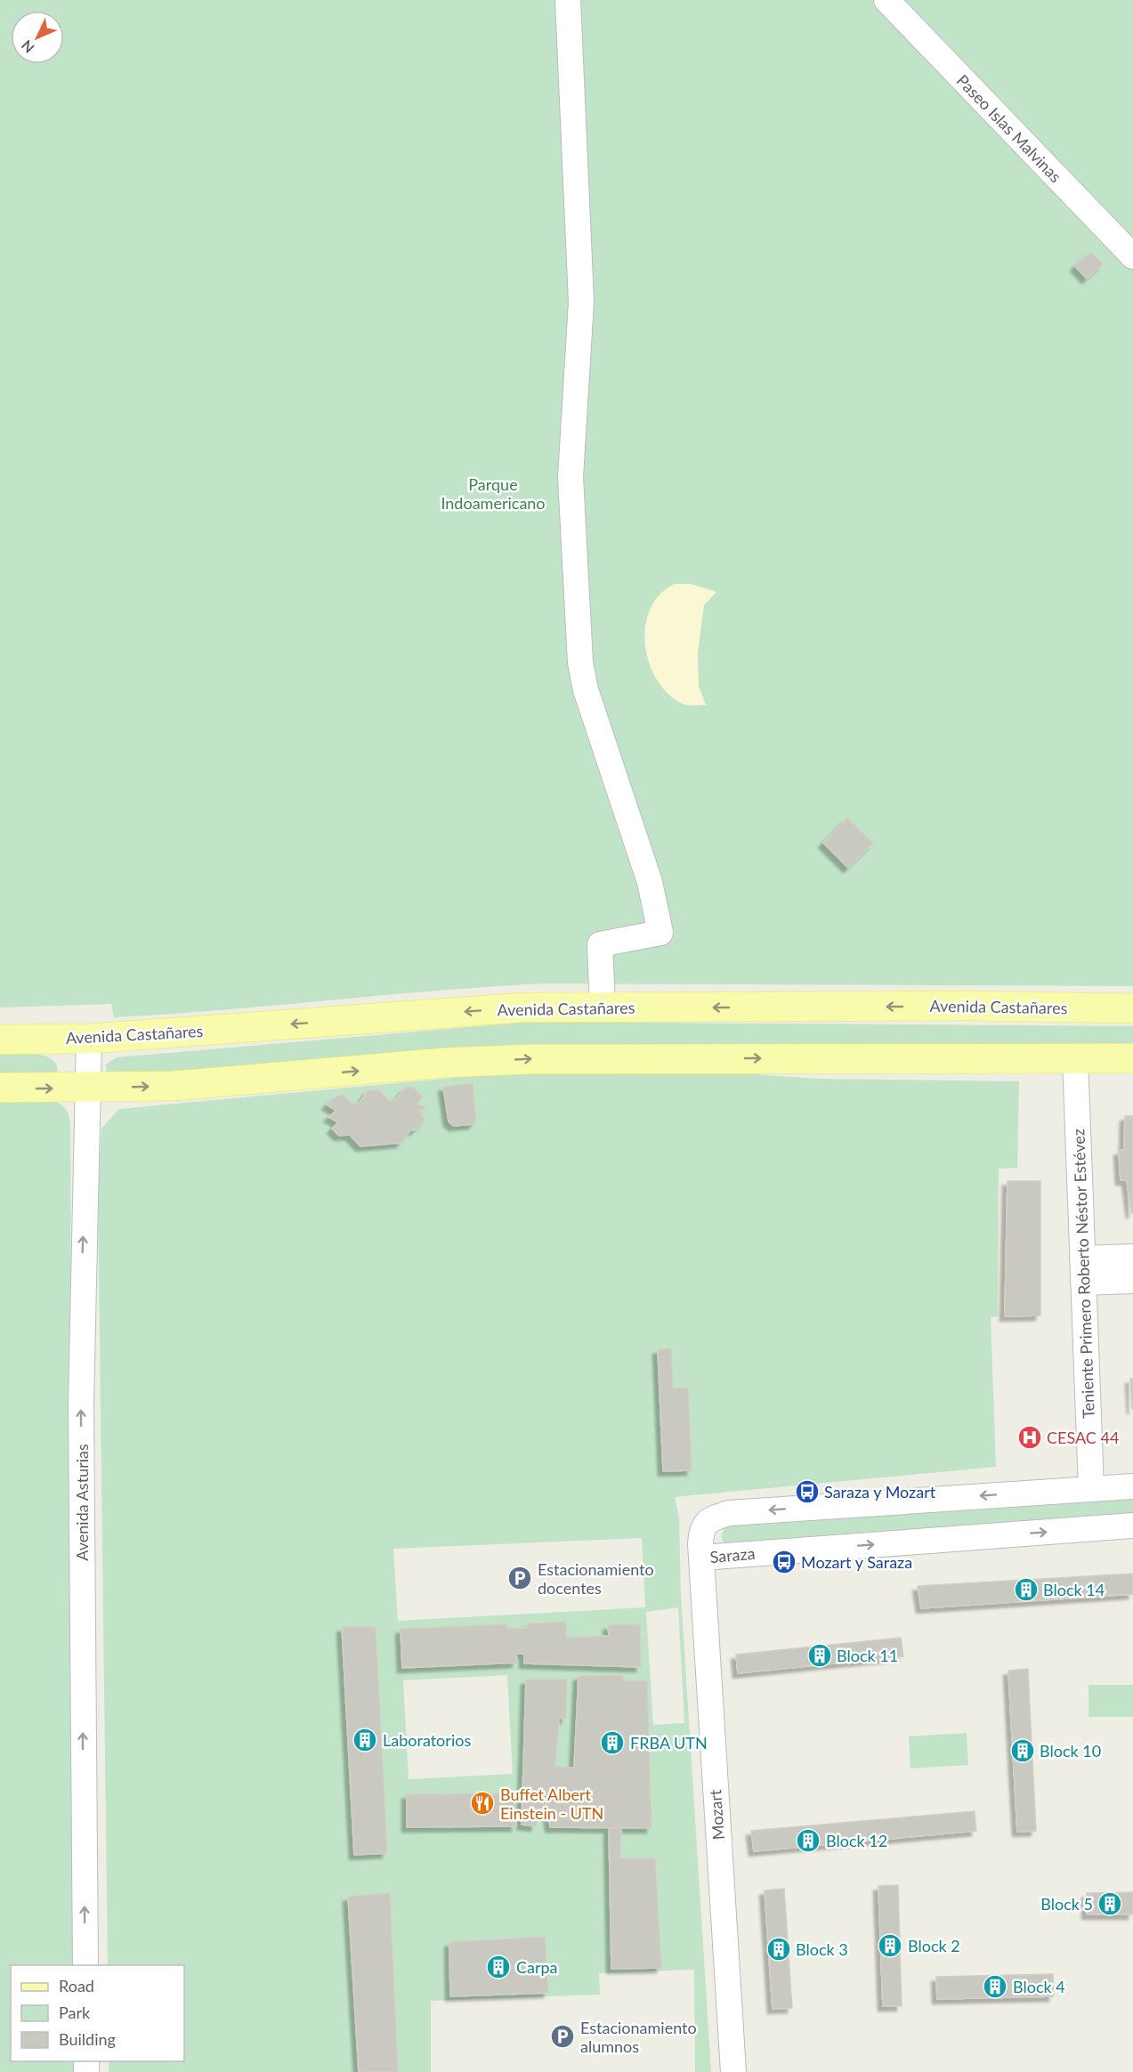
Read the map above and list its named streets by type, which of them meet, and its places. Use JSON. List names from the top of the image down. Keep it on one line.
{"streets":{"main road":["Avenida Castañares"],"street":["Paseo Islas Malvinas","Teniente Primero Roberto Néstor Estévez","Avenida Asturias","Saraza","Mozart"]},"crossings":[["Avenida Castañares","Avenida Asturias"],["Teniente Primero Roberto Néstor Estévez","Saraza"],["Saraza","Mozart"]],"one_way":["Avenida Asturias"],"parks":["Parque Indoamericano"],"places":{"hospital":["CESAC 44"],"bus stop":["Saraza y Mozart","Mozart y Saraza"],"parking":["Estacionamiento docentes","Estacionamiento alumnos"],"building":["Block 14","Block 11","Laboratorios","FRBA UTN","Block 10","Block 12","Block 5","Block 2","Block 3","Carpa","Block 4"],"restaurant":["Buffet Albert Einstein - UTN"]},"legend":["Road","Park","Building"],"north":"bottom left"}
